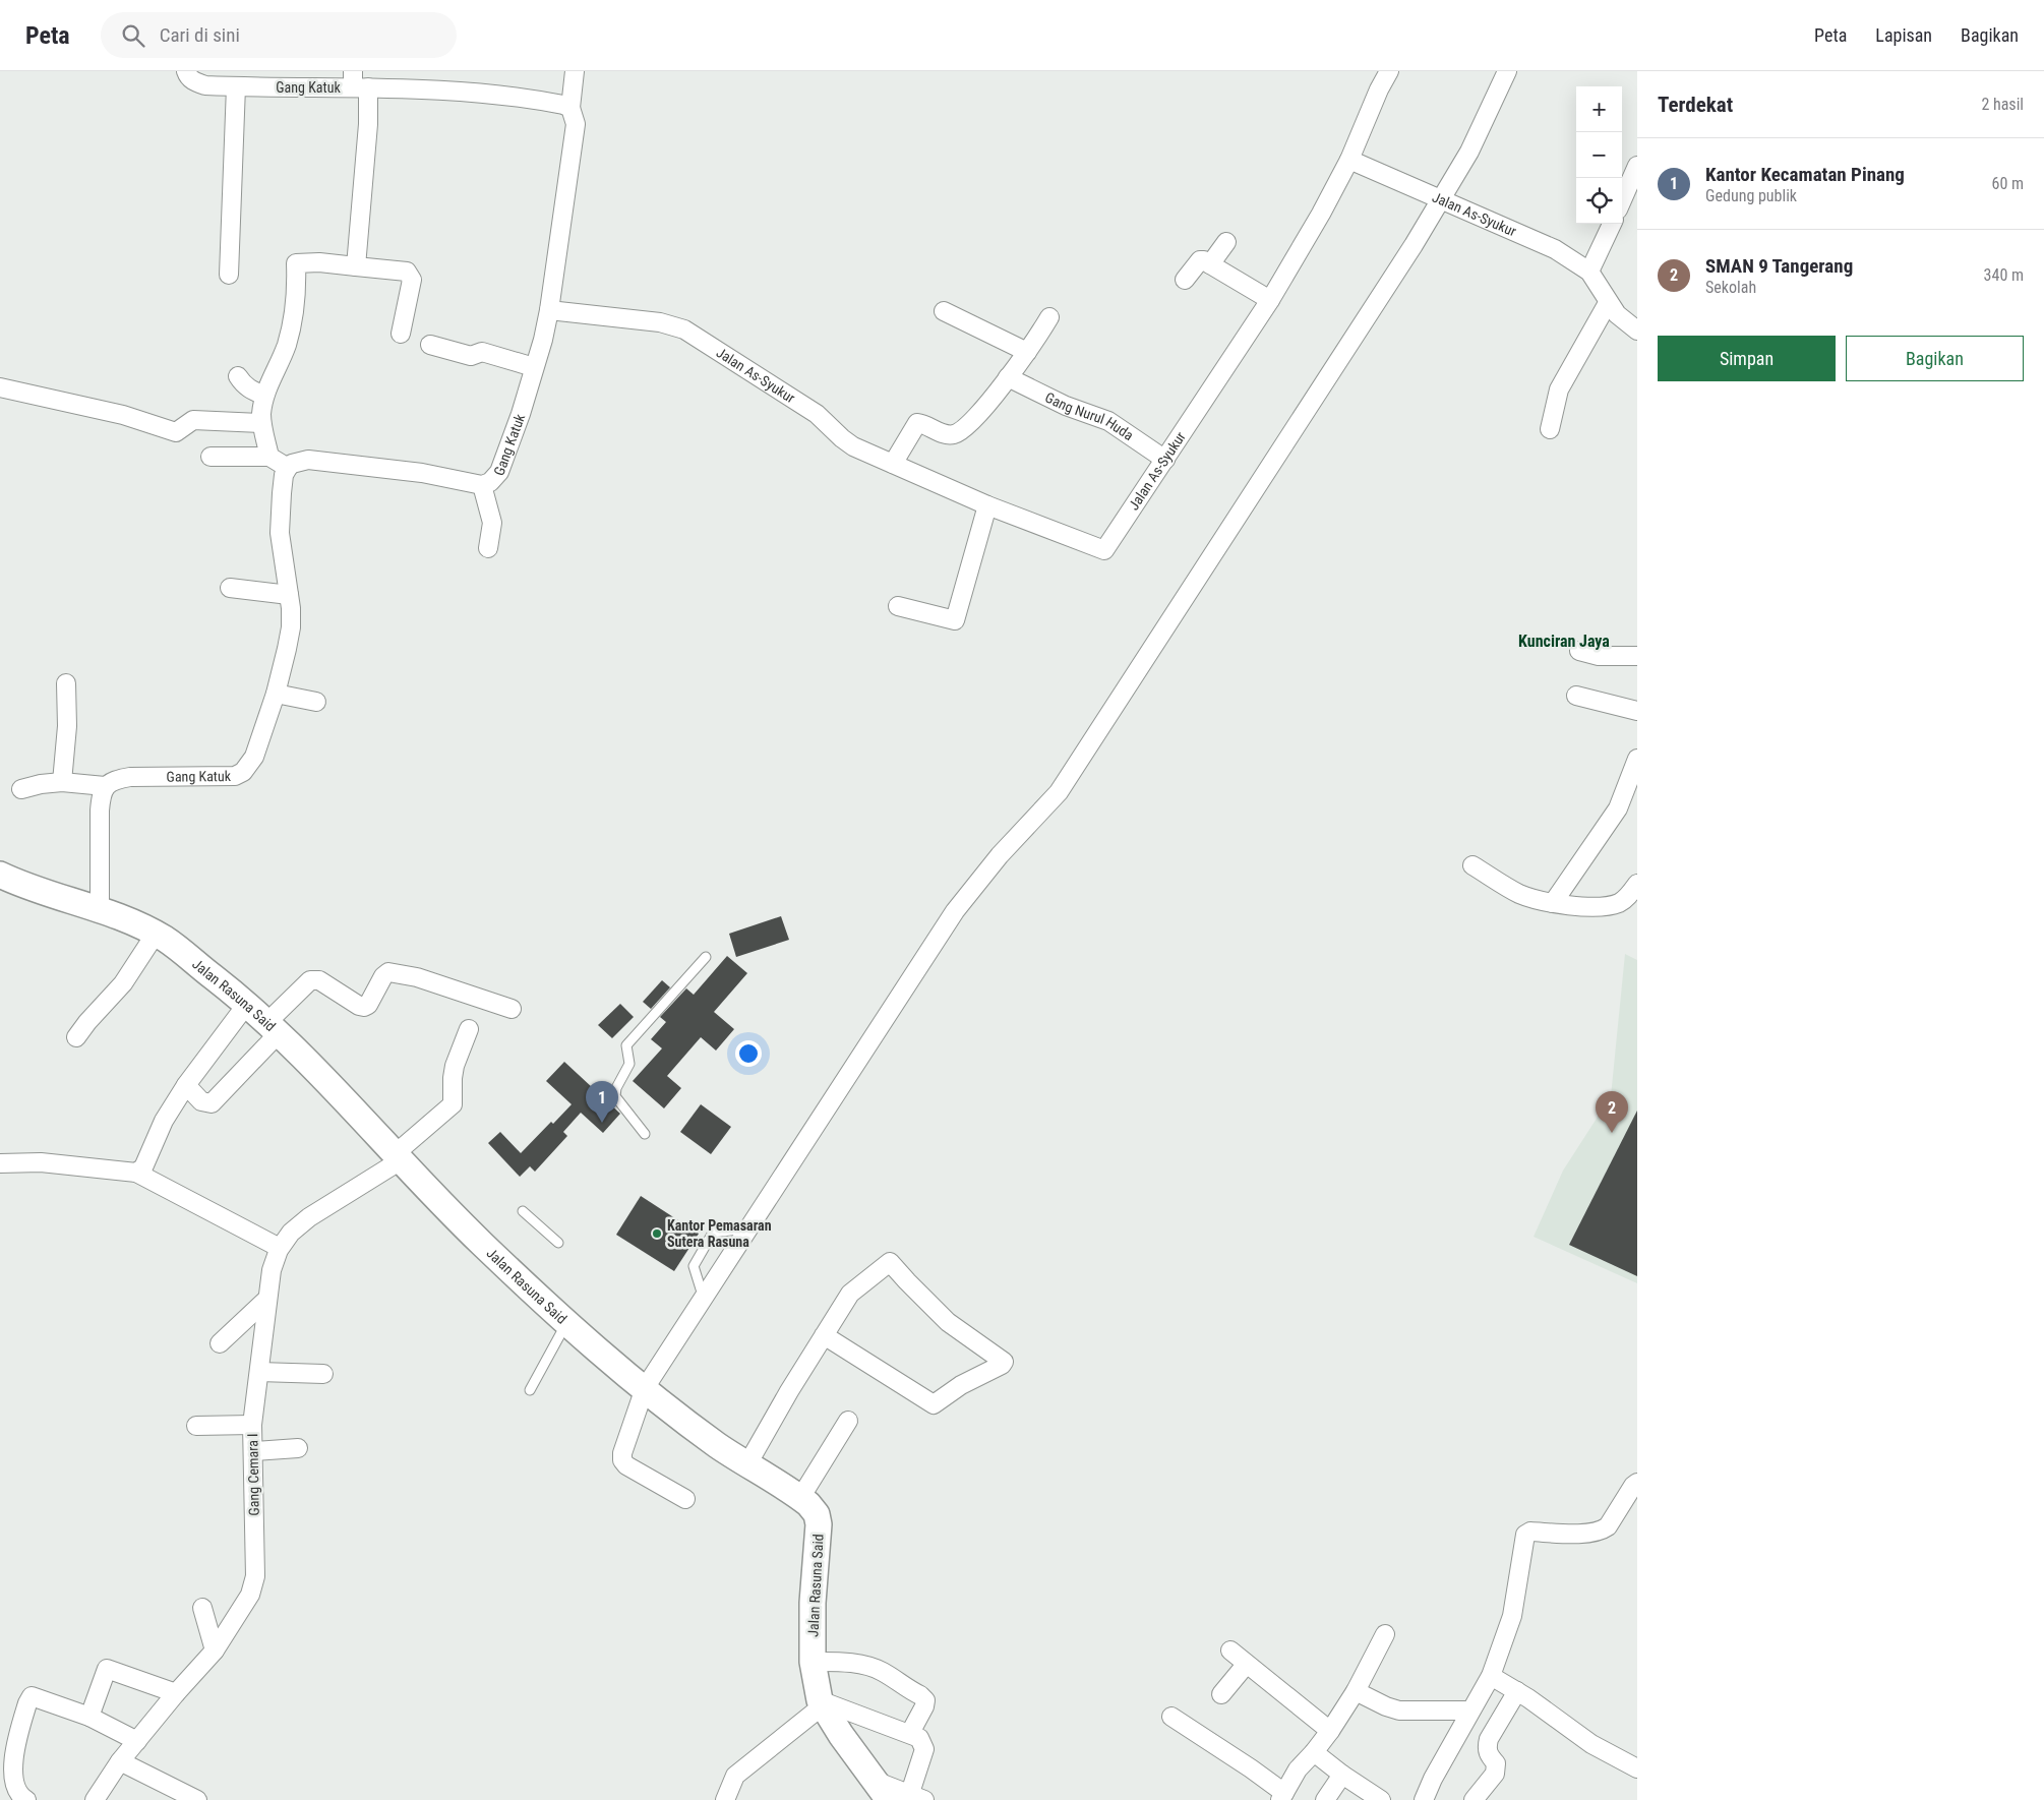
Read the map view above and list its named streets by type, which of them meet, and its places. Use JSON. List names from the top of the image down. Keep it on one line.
{"streets":{"main road":["Jalan Rasuna Said"],"street":["Gang Katuk","Jalan As-Syukur","Gang Nurul Huda","Gang Cemara I"]},"crossings":[["Gang Katuk","Jalan As-Syukur"],["Jalan As-Syukur","Gang Nurul Huda"],["Jalan Rasuna Said","Gang Cemara I"]],"districts":["Kunciran Jaya"],"places":["Kantor Pemasaran Sutera Rasuna"],"page":{"header":"Peta","search":"Cari di sini","nav":["Peta","Lapisan","Bagikan"],"heading":["Terdekat","2 hasil"],"map_buttons":["+","−"],"list":[{"mark":"1","name":"Kantor Kecamatan Pinang","note":"Gedung publik","value":"60 m"},{"mark":"2","name":"SMAN 9 Tangerang","note":"Sekolah","value":"340 m"}],"buttons":["Simpan","Bagikan"],"pins":["1","2"]}}
